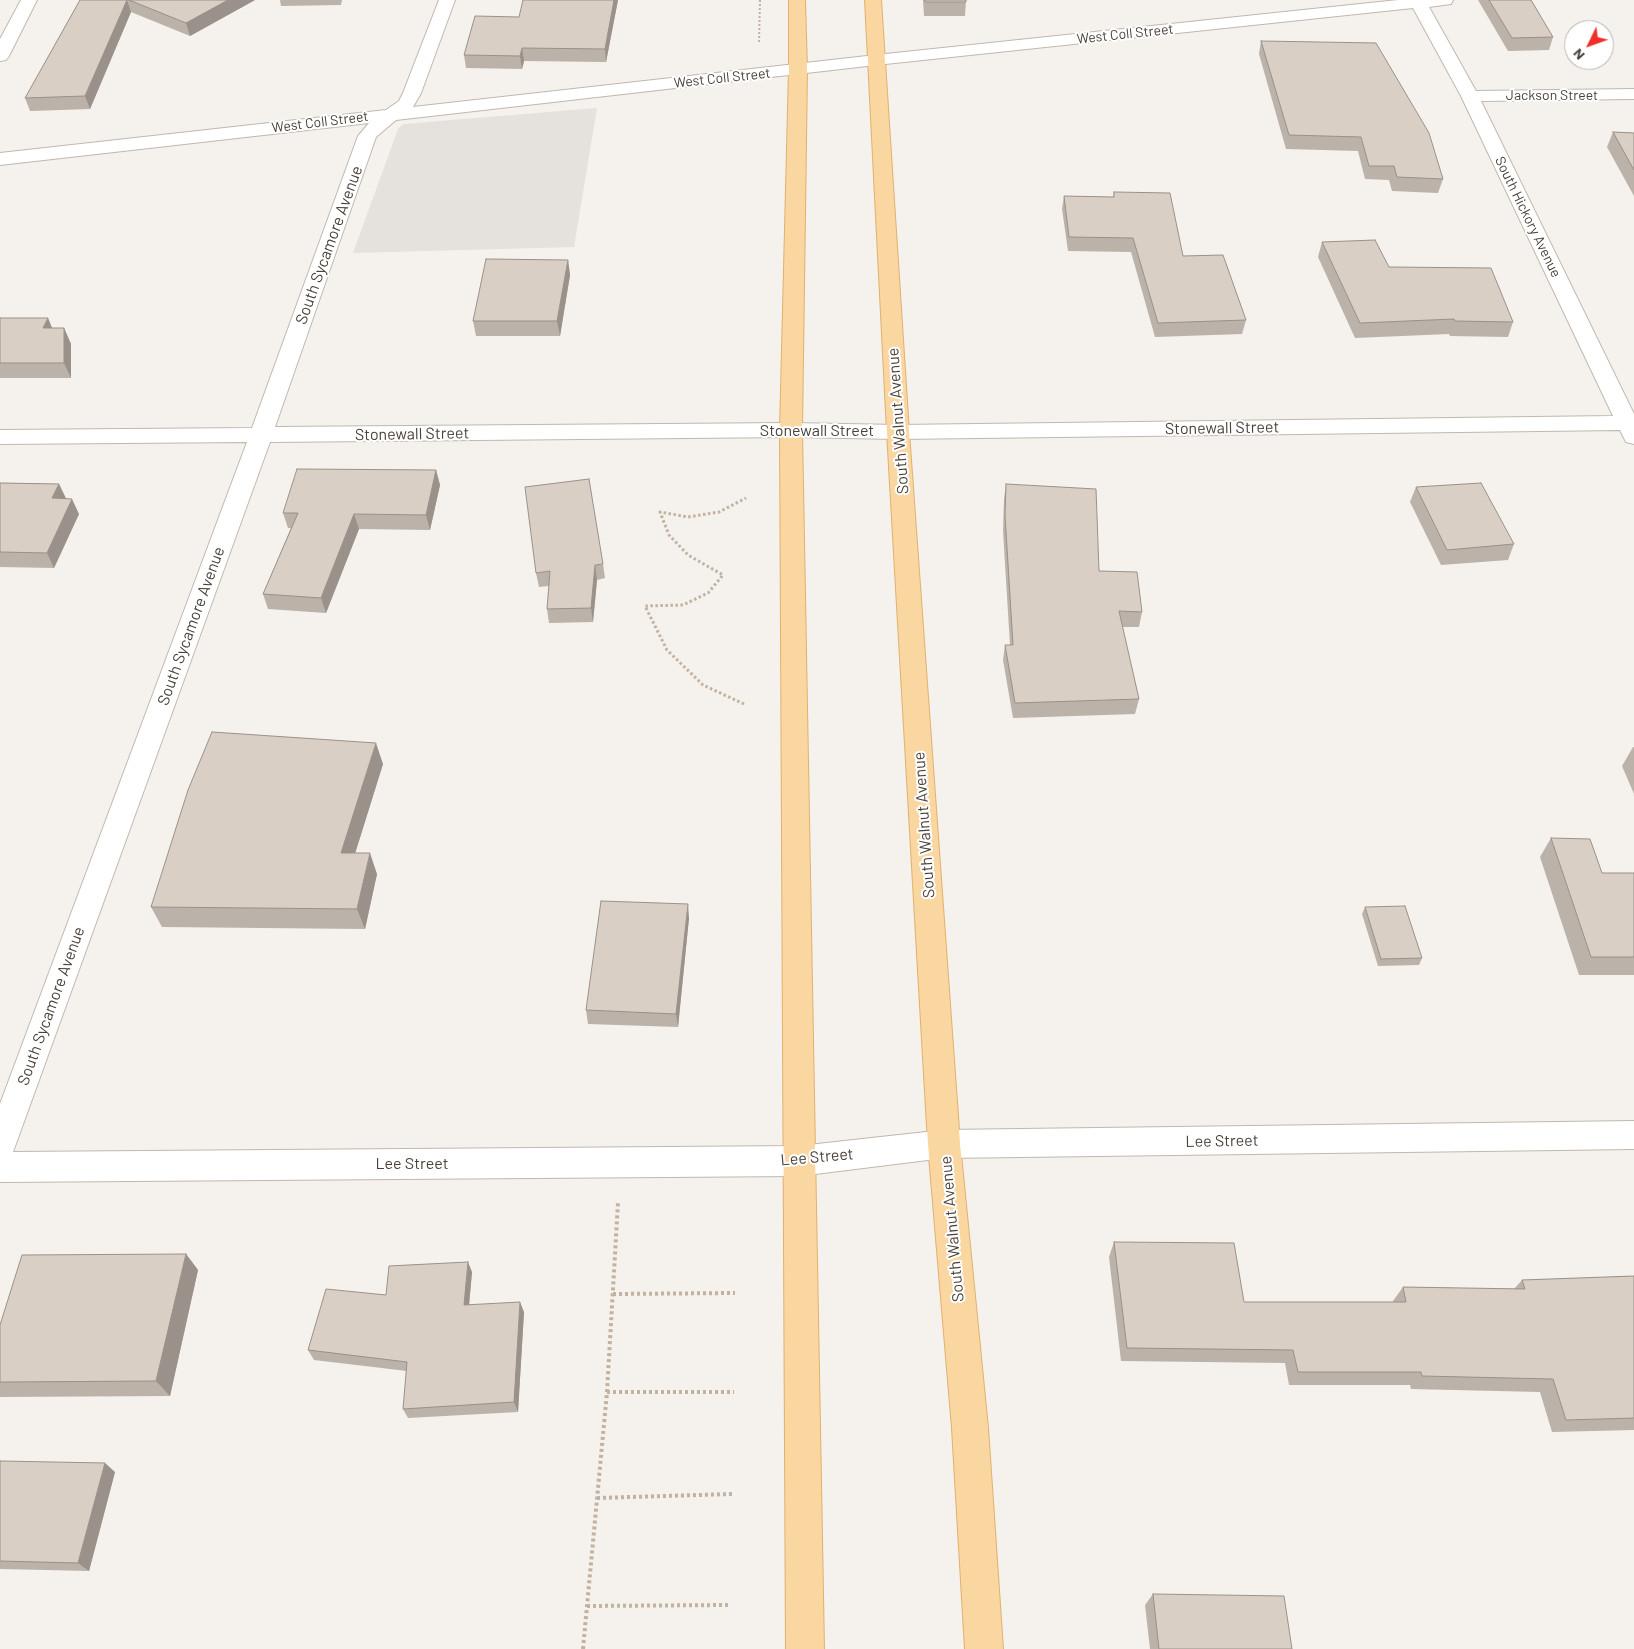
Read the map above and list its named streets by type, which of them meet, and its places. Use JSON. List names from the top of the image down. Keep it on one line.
{"streets":{"main road":["South Walnut Avenue"],"street":["West Coll Street","Jackson Street","South Hickory Avenue","South Sycamore Avenue","Stonewall Street","Lee Street"]},"crossings":[["West Coll Street","South Hickory Avenue"],["West Coll Street","South Sycamore Avenue"],["West Coll Street","South Walnut Avenue"],["Jackson Street","South Hickory Avenue"],["South Hickory Avenue","Stonewall Street"],["South Sycamore Avenue","Stonewall Street"],["South Walnut Avenue","Stonewall Street"],["South Walnut Avenue","Lee Street"]],"north":"bottom left"}
